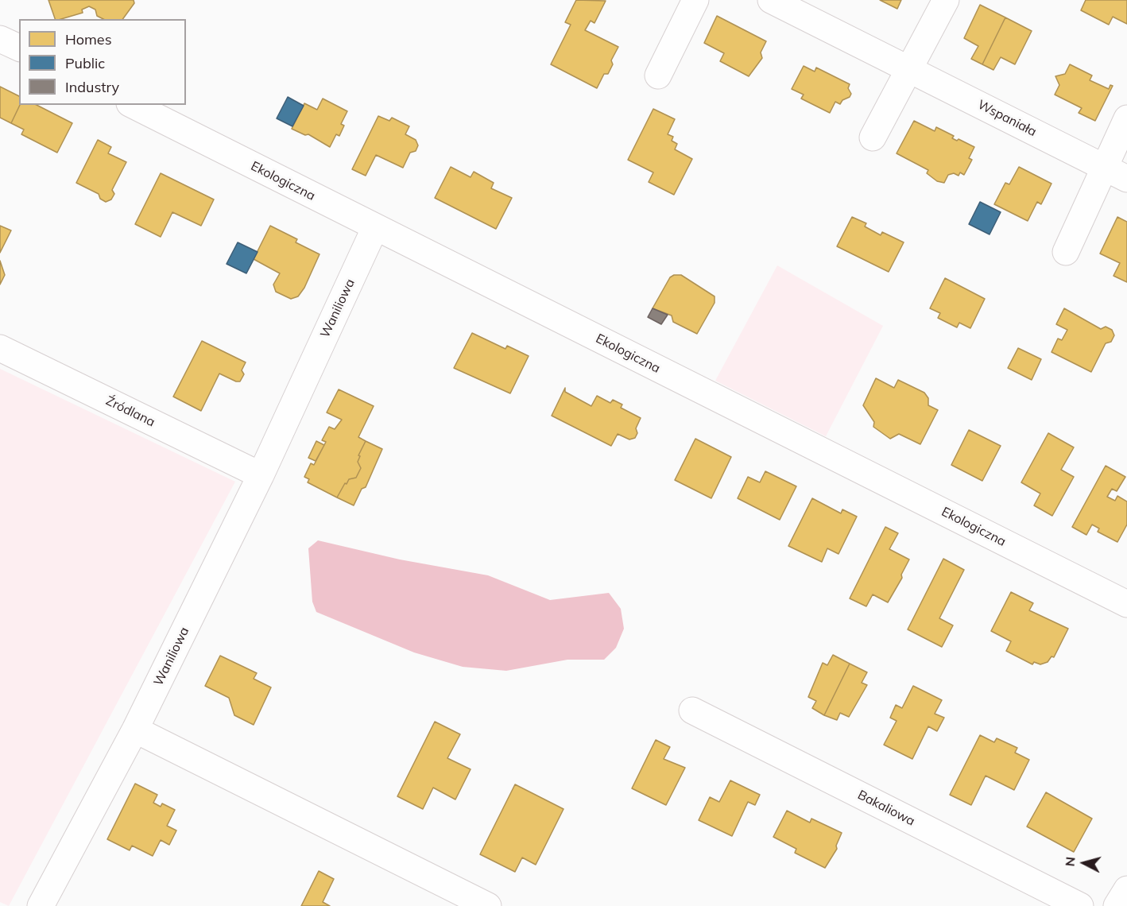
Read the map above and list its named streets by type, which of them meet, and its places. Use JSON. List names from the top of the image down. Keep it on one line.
{"streets":{"street":["Wspaniała","Ekologiczna","Waniliowa","Źródlana","Bakaliowa"]},"crossings":[["Ekologiczna","Waniliowa"],["Waniliowa","Źródlana"]],"legend":["Homes","Public","Industry"],"north":"left"}
